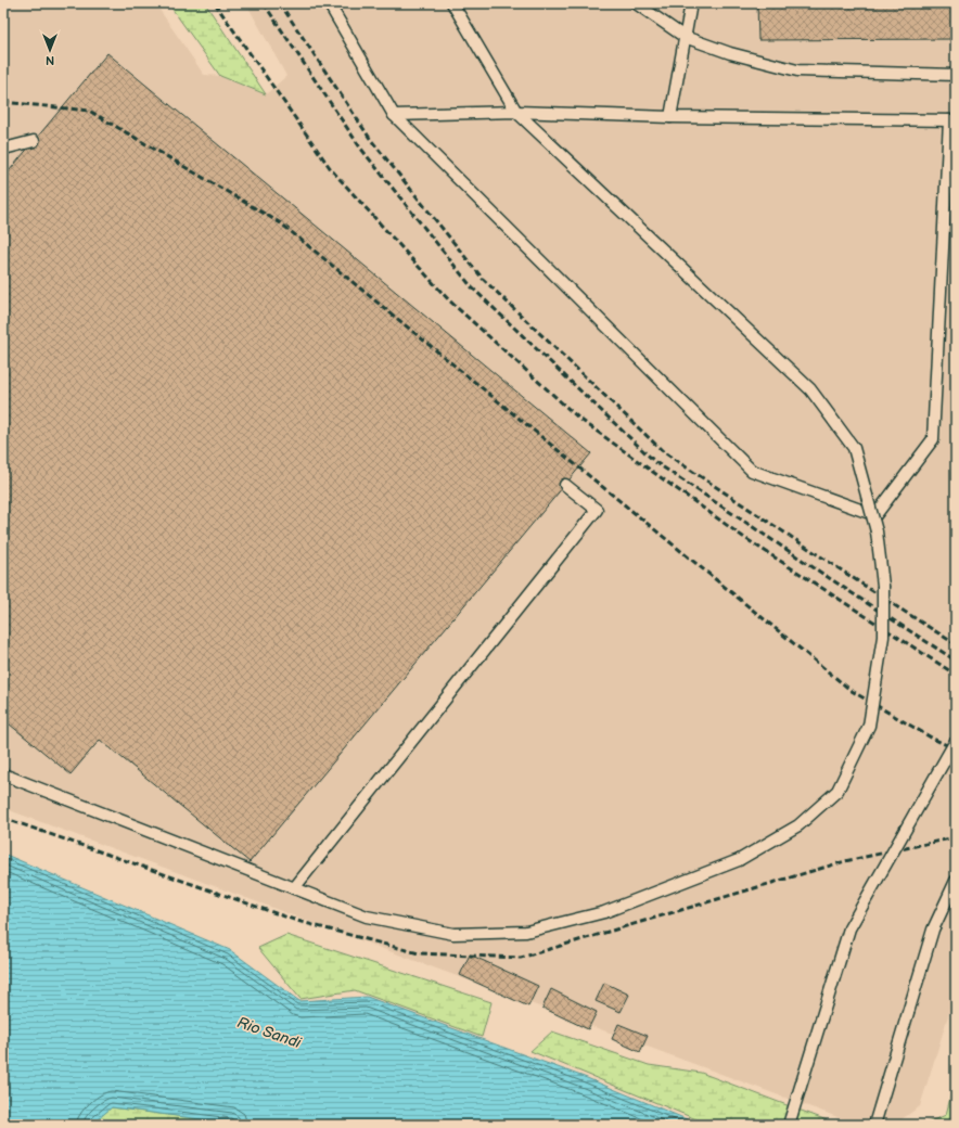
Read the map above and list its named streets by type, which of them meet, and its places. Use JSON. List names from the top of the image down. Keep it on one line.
{"water":["Rio Sandi"],"north":"bottom"}
